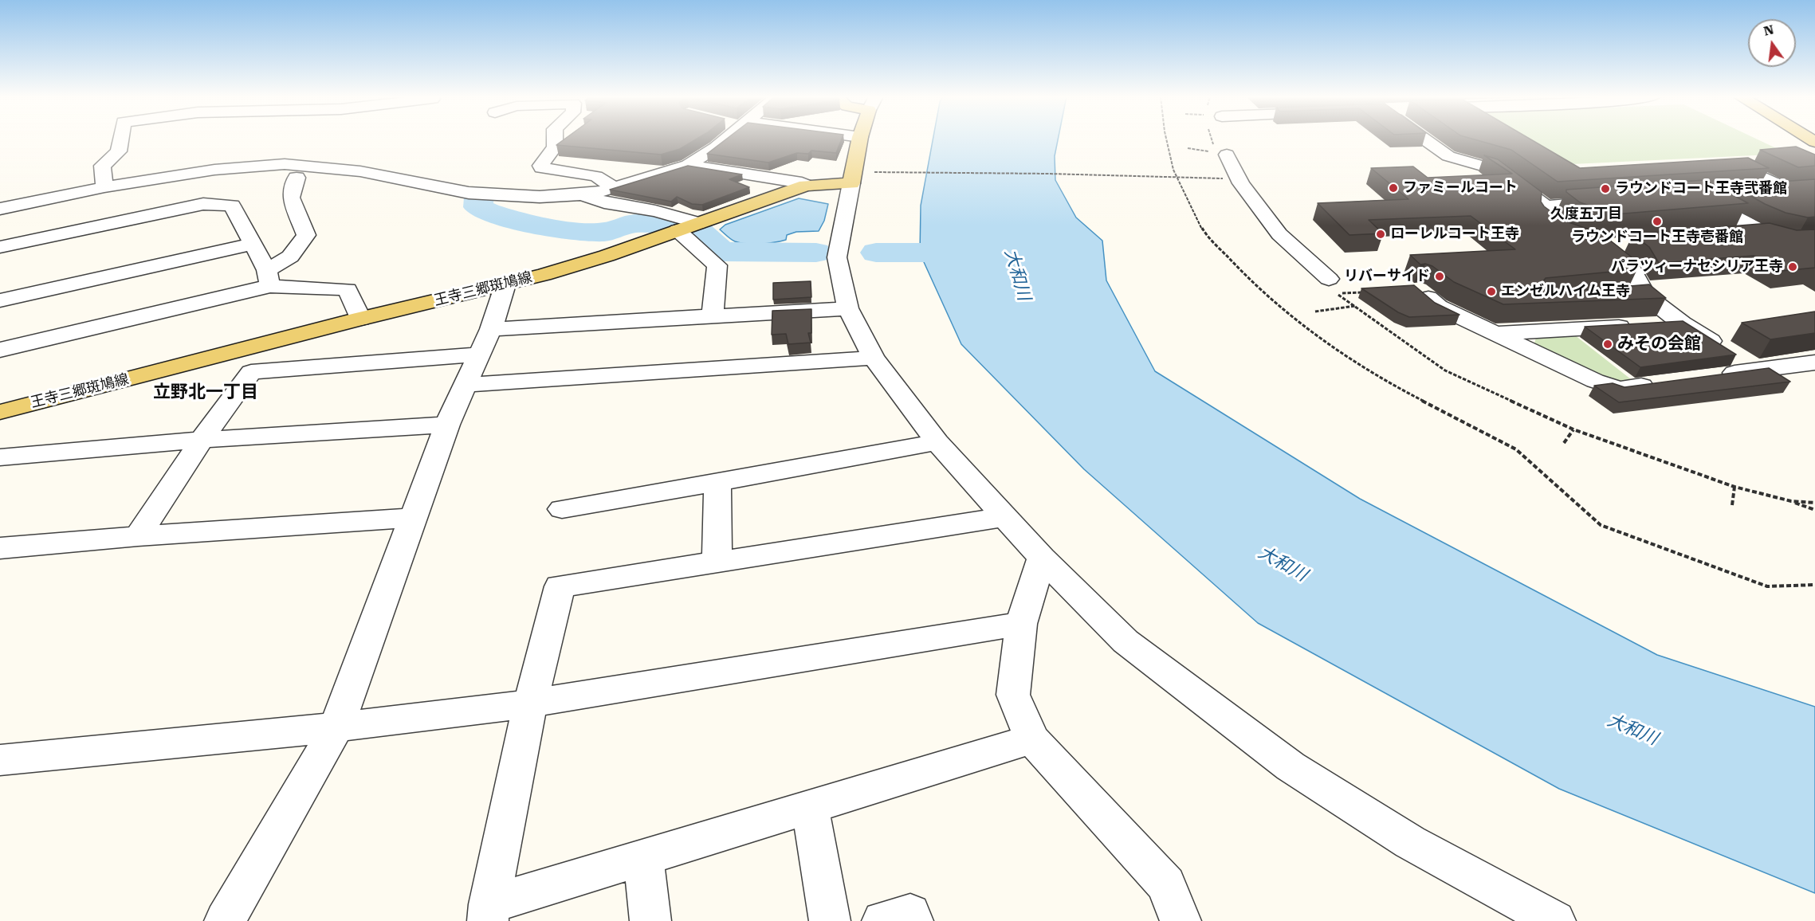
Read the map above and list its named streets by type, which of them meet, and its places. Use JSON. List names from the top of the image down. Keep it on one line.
{"streets":{"main road":["王寺三郷斑鳩線"]},"districts":["久度五丁目","立野北一丁目"],"water":["大和川"],"places":["ファミールコート","ラウンドコート王寺弐番館","ラウンドコート王寺壱番館","ローレルコート王寺","パラツィーナセシリア王寺","リバーサイド","エンゼルハイム王寺","みその会館"],"north":"top"}
